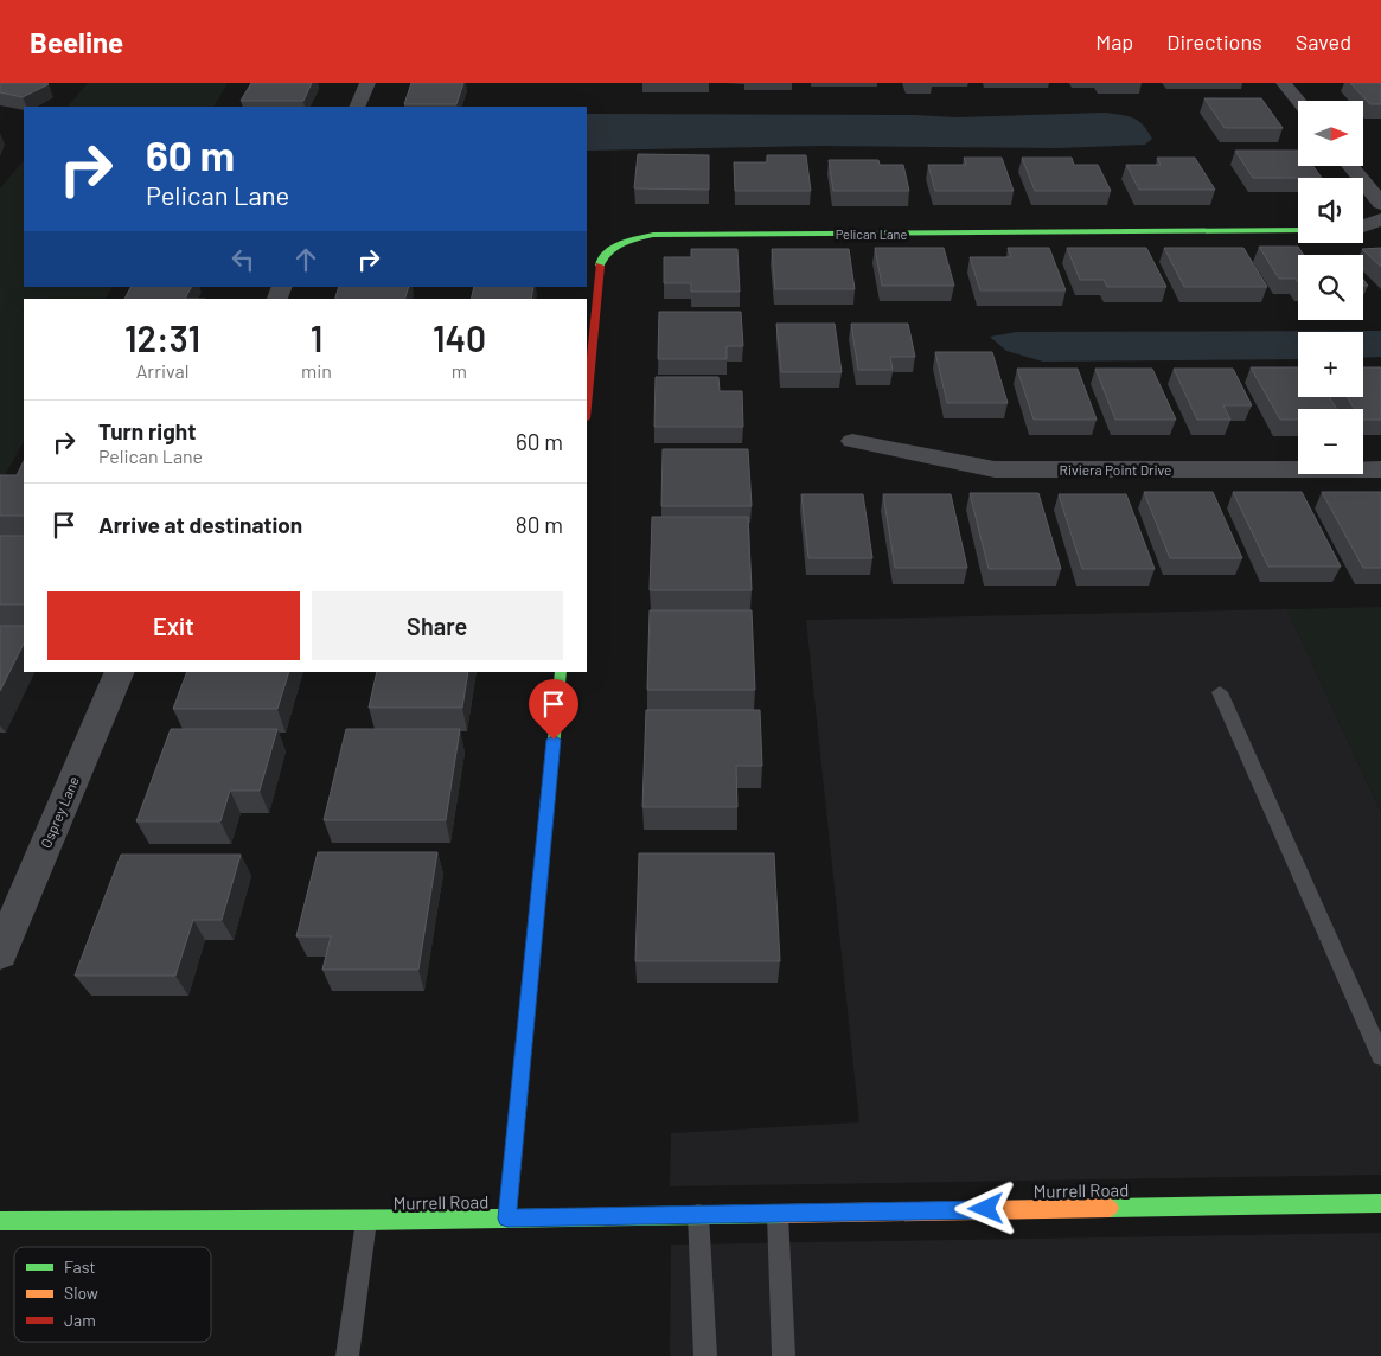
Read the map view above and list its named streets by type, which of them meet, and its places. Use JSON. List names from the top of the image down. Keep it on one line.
{"streets":{"street":["Pelican Lane","Riviera Point Drive","Osprey Lane","Murrell Road"]},"legend":["Fast","Slow","Jam"],"north":"right","page":{"header":"Beeline","nav":["Map","Directions","Saved"],"map_buttons":["+","−"],"turn":["60 m","Pelican Lane"],"eta":["12:31","Arrival","1","min","140","m"],"list":[{"name":"Turn right","note":"Pelican Lane","value":"60 m"},{"name":"Arrive at destination","value":"80 m"}],"buttons":["Exit","Share"]}}
